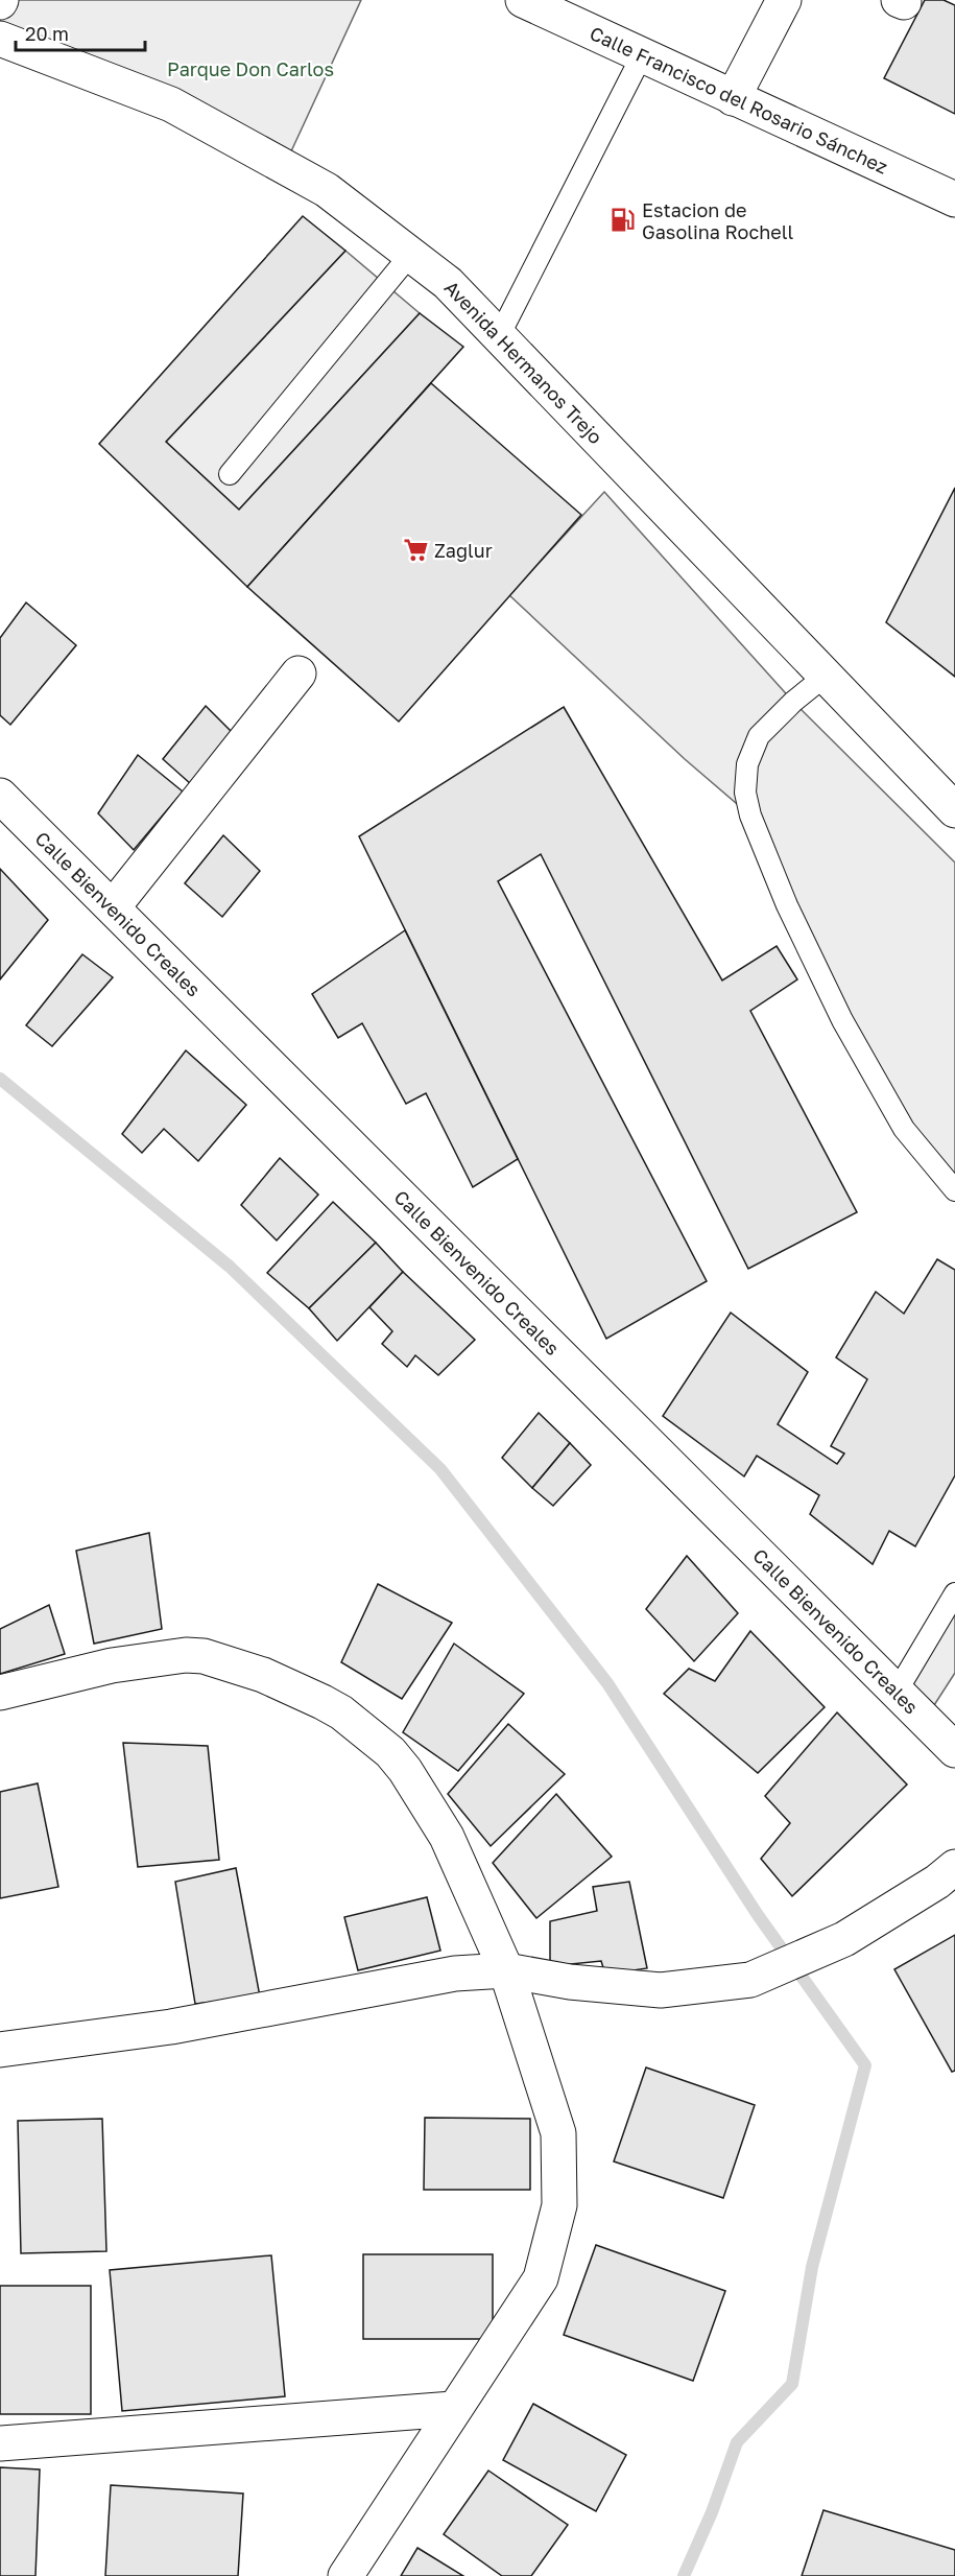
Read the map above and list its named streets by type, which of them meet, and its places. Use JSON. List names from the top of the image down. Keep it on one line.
{"streets":{"street":["Calle Francisco del Rosario Sánchez","Avenida Hermanos Trejo","Calle Bienvenido Creales"]},"parks":["Parque Don Carlos"],"places":{"fuel station":["Estacion de Gasolina Rochell"],"supermarket":["Zaglur"]},"scale_bar":"20 m"}
